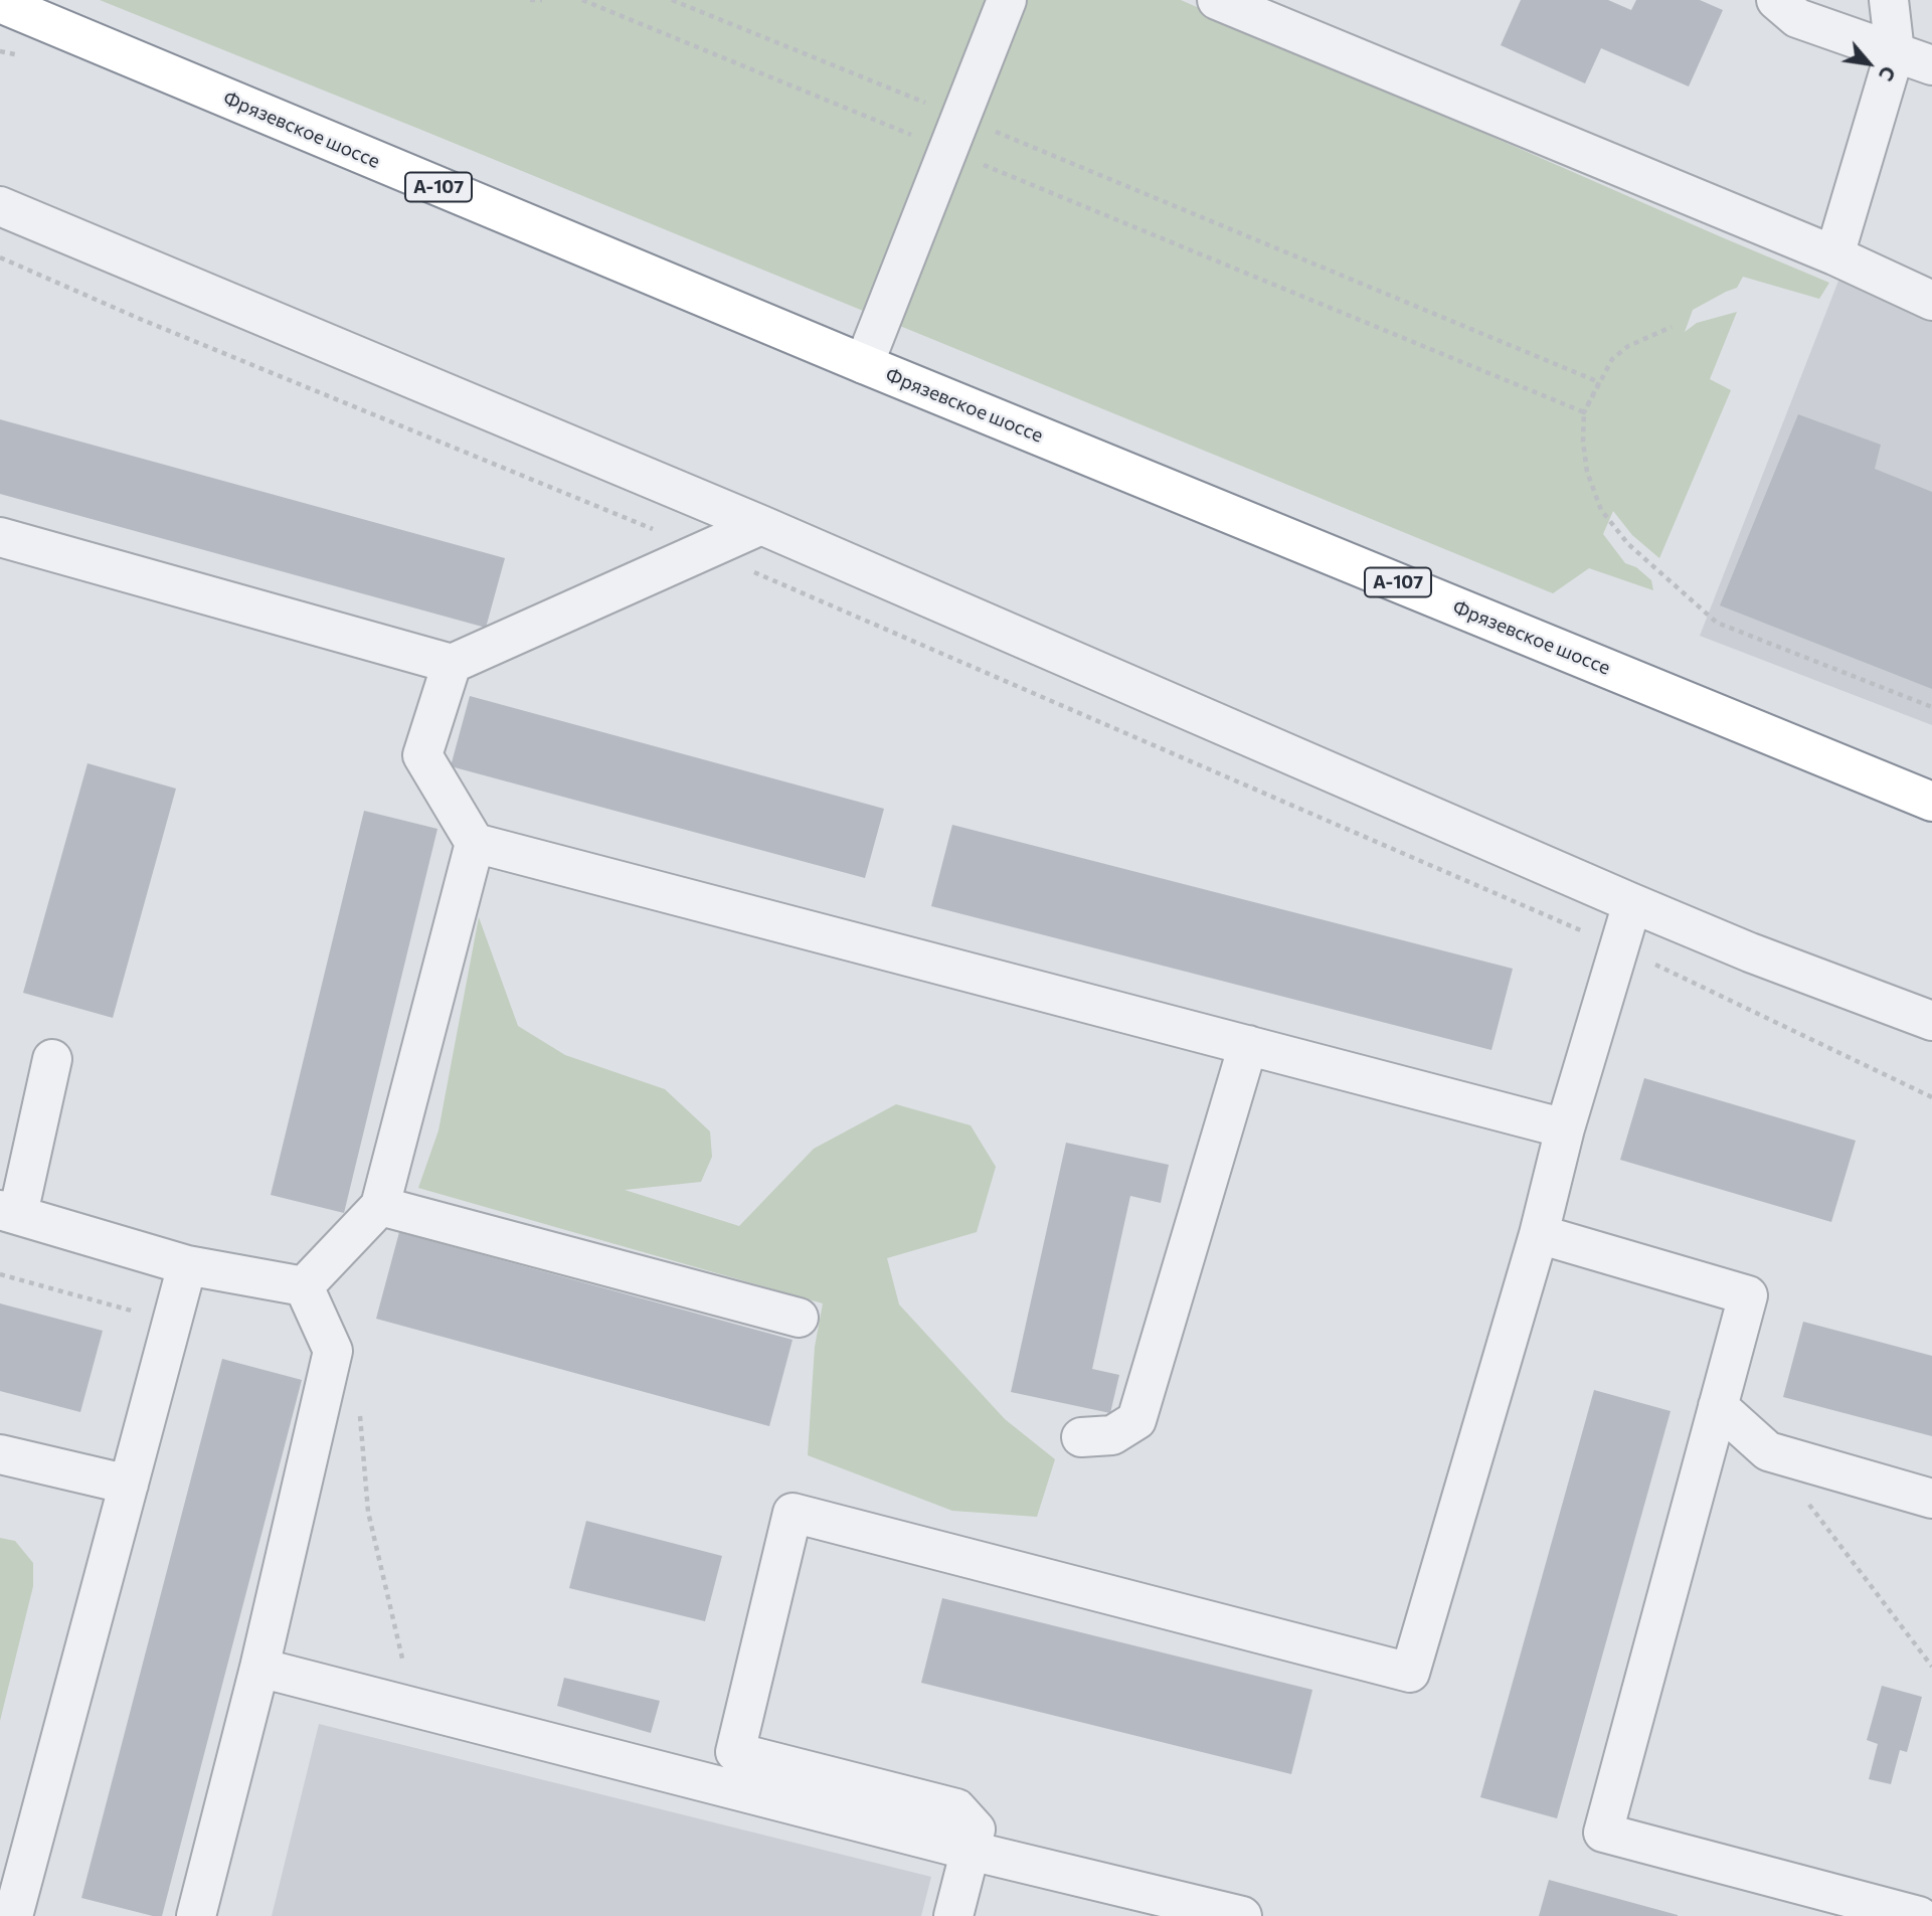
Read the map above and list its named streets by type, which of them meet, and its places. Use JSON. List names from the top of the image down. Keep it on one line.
{"streets":{"highway":["Фрязевское шоссе","А-107"]},"north":"bottom right"}
